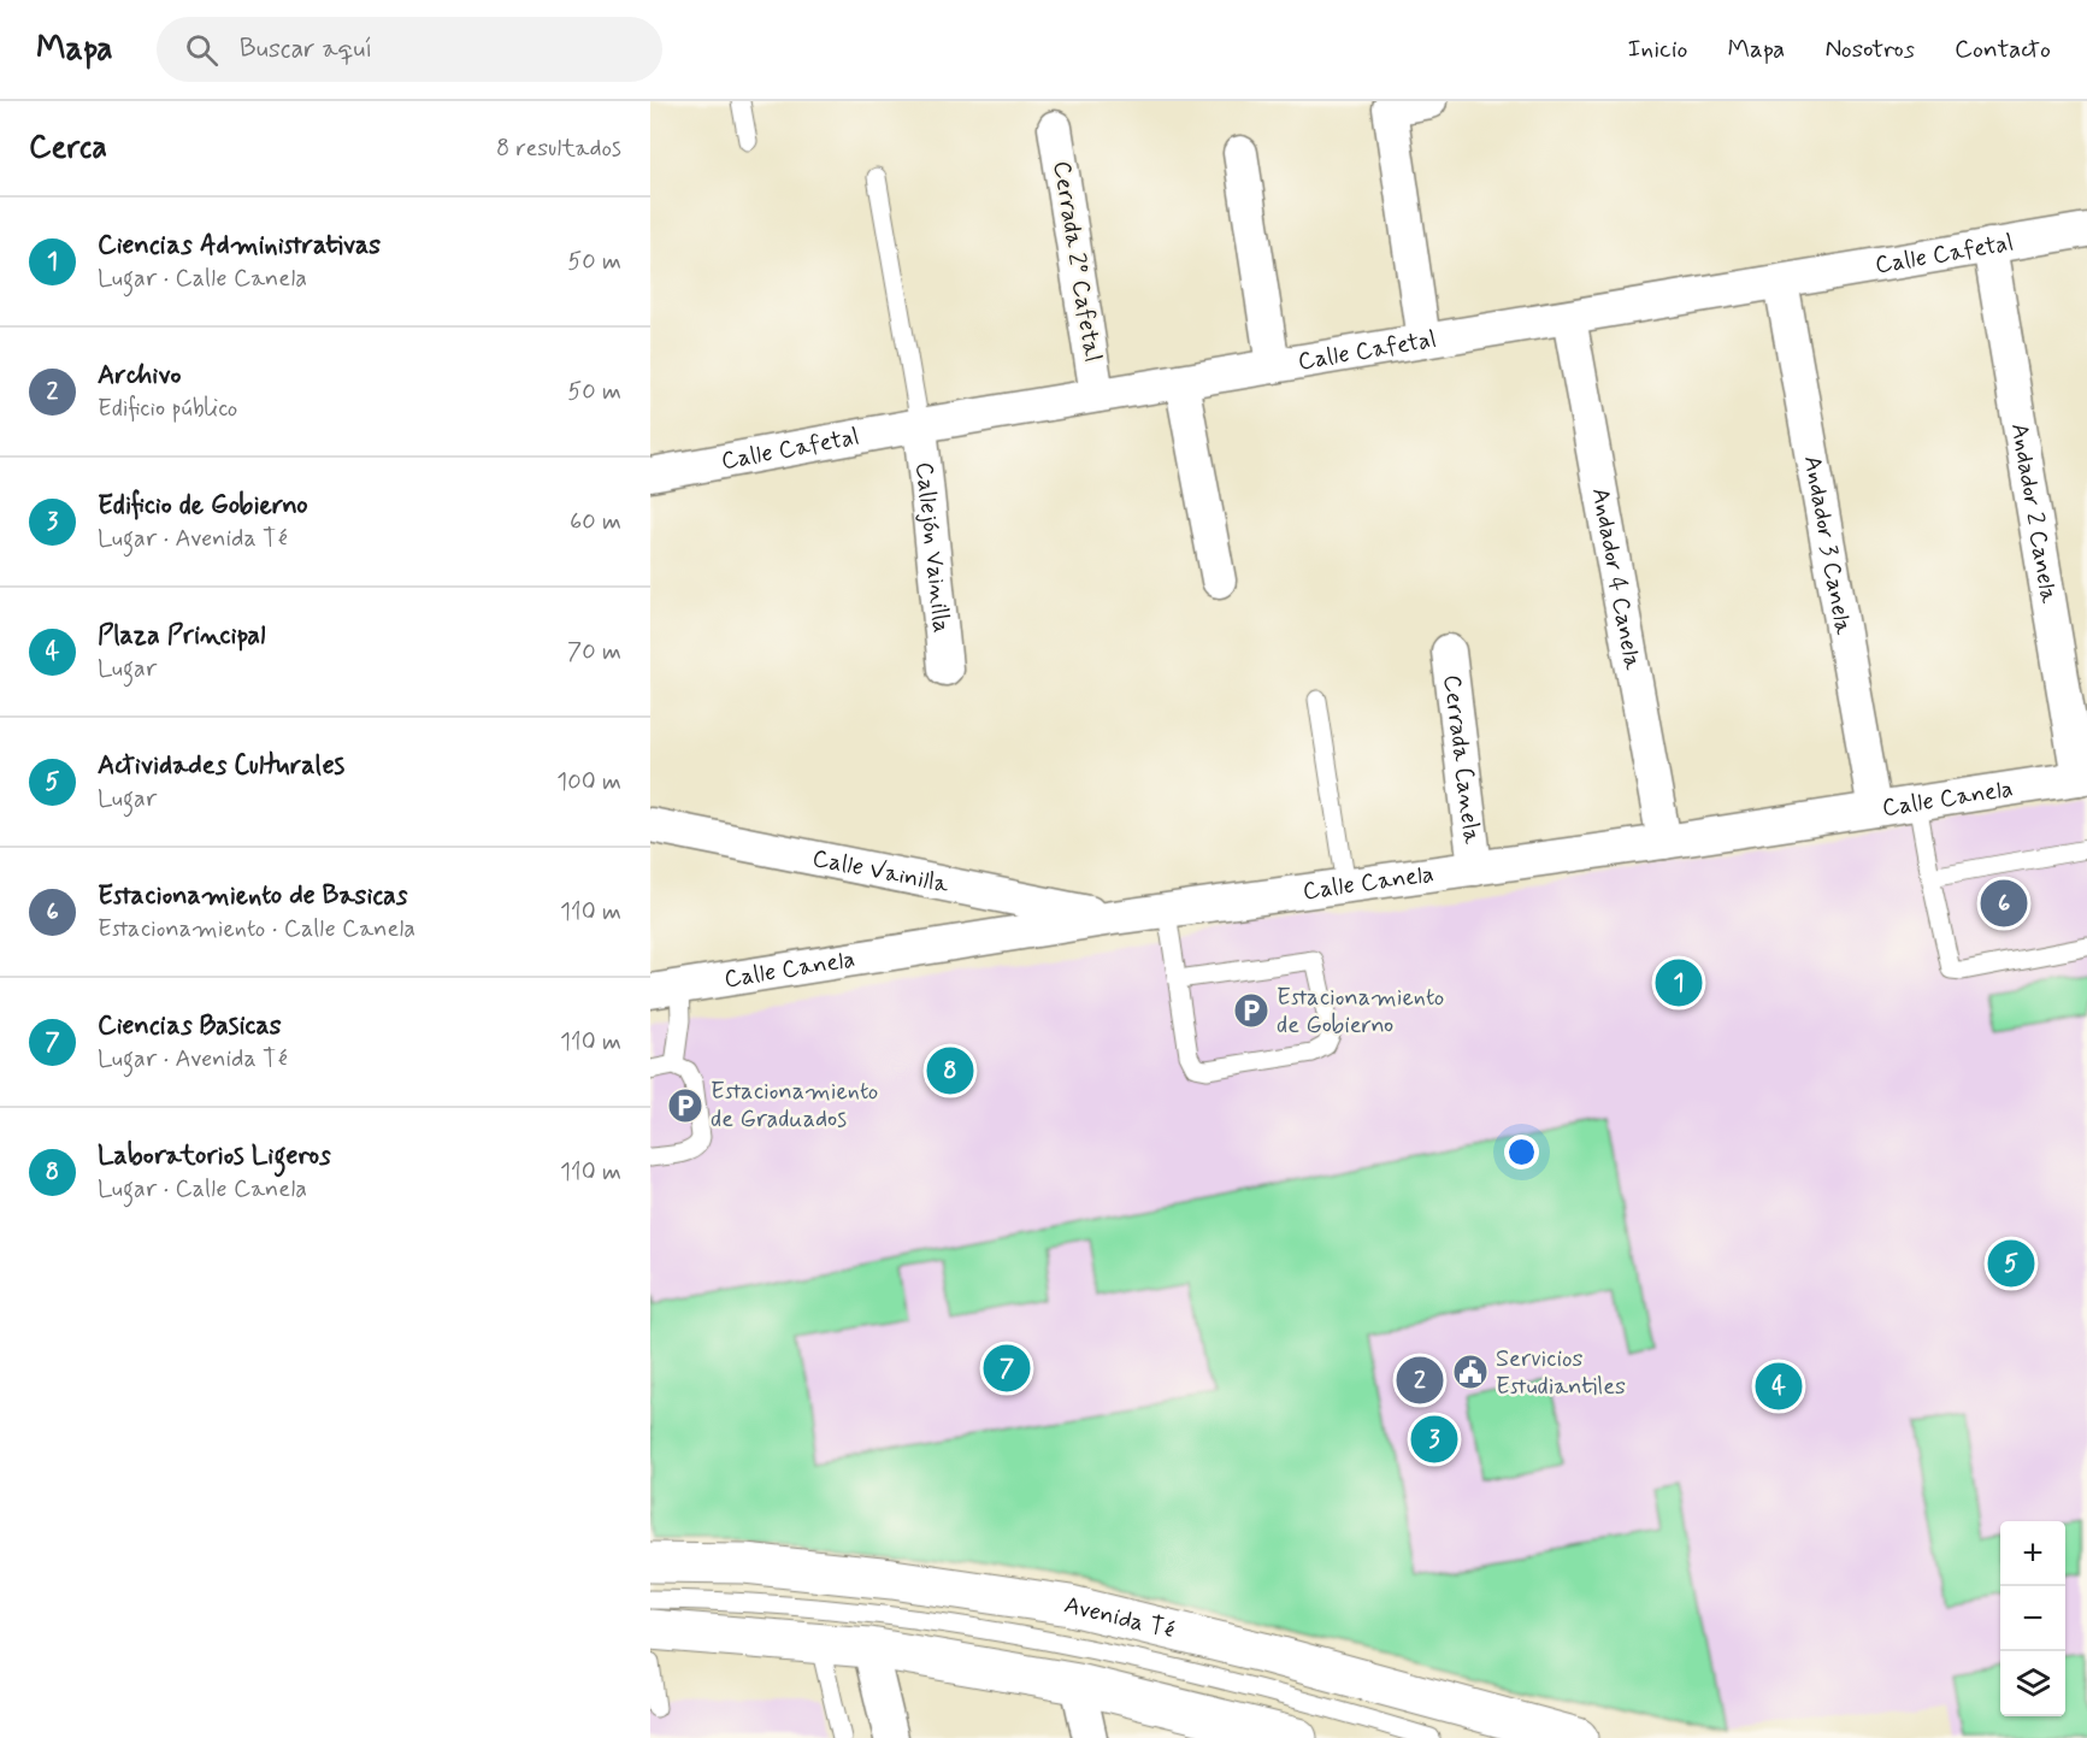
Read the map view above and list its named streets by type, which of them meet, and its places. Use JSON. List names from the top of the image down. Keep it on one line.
{"streets":{"main road":["Avenida Té"],"street":["Calle Cafetal","Cerrada 2º Cafetal","Andador 2 Canela","Andador 3 Canela","Callejón Vainilla","Andador 4 Canela","Cerrada Canela","Calle Canela","Calle Vainilla"]},"crossings":[["Calle Cafetal","Cerrada 2º Cafetal"],["Calle Cafetal","Andador 2 Canela"],["Calle Cafetal","Andador 3 Canela"],["Calle Cafetal","Callejón Vainilla"],["Calle Cafetal","Andador 4 Canela"],["Andador 2 Canela","Calle Canela"],["Andador 3 Canela","Calle Canela"],["Andador 4 Canela","Calle Canela"],["Cerrada Canela","Calle Canela"],["Calle Canela","Calle Vainilla"]],"places":{"parking":["Estacionamiento de Gobierno","Estacionamiento de Graduados"],"public building":["Servicios Estudiantiles"]},"page":{"header":"Mapa","search":"Buscar aquí","nav":["Inicio","Mapa","Nosotros","Contacto"],"heading":["Cerca","8 resultados"],"list":[{"mark":"1","name":"Ciencias Administrativas","note":"Lugar · Calle Canela","value":"50 m"},{"mark":"2","name":"Archivo","note":"Edificio público","value":"50 m"},{"mark":"3","name":"Edificio de Gobierno","note":"Lugar · Avenida Té","value":"60 m"},{"mark":"4","name":"Plaza Principal","note":"Lugar","value":"70 m"},{"mark":"5","name":"Actividades Culturales","note":"Lugar","value":"100 m"},{"mark":"6","name":"Estacionamiento de Basicas","note":"Estacionamiento · Calle Canela","value":"110 m"},{"mark":"7","name":"Ciencias Basicas","note":"Lugar · Avenida Té","value":"110 m"},{"mark":"8","name":"Laboratorios Ligeros","note":"Lugar · Calle Canela","value":"110 m"}],"pins":["6","1","8","5","7","2","4","3"],"map_buttons":["+","−"]}}
